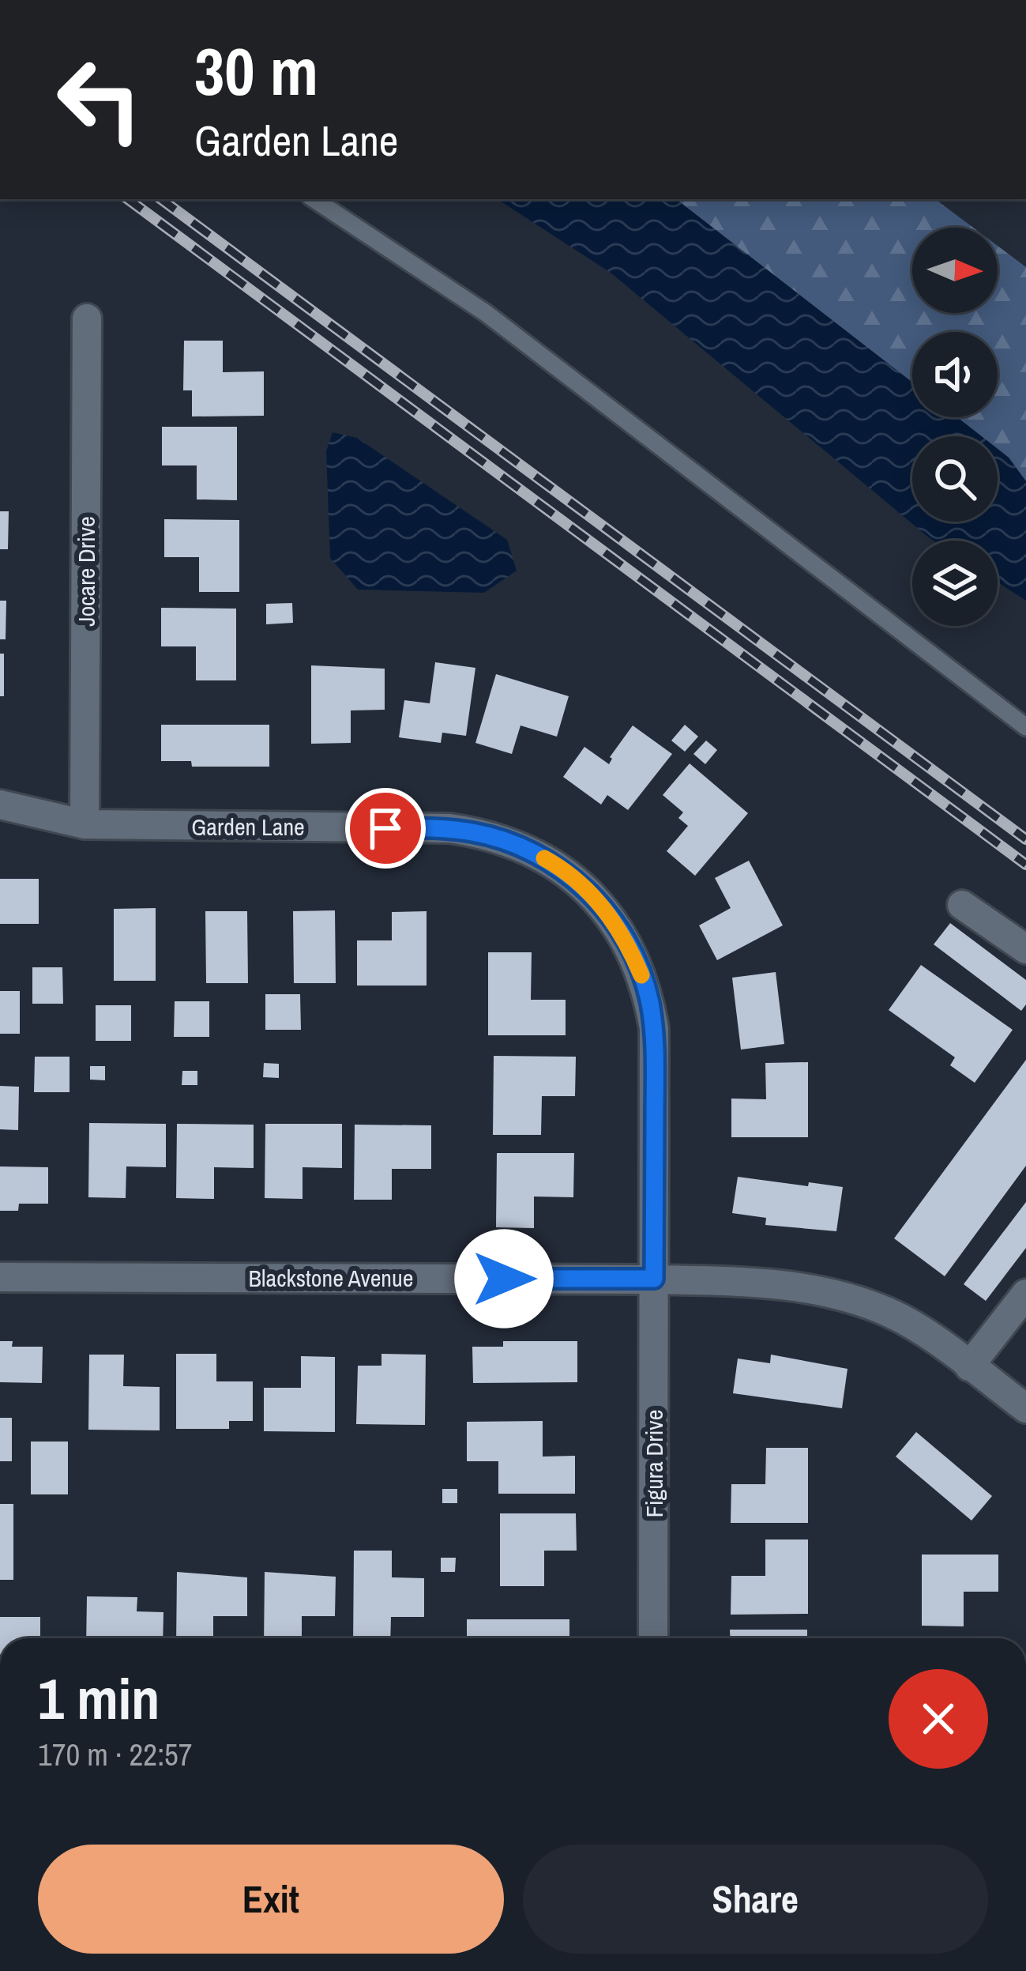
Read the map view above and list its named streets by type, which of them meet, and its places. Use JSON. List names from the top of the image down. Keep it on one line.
{"streets":{"street":["Jocare Drive","Garden Lane","Blackstone Avenue","Figura Drive"]},"crossings":[["Jocare Drive","Garden Lane"],["Garden Lane","Blackstone Avenue"],["Garden Lane","Figura Drive"],["Blackstone Avenue","Figura Drive"]],"north":"right","page":{"turn":["30 m","Garden Lane"],"heading":["1 min","170 m · 22:57"],"buttons":["Exit","Share"]}}
